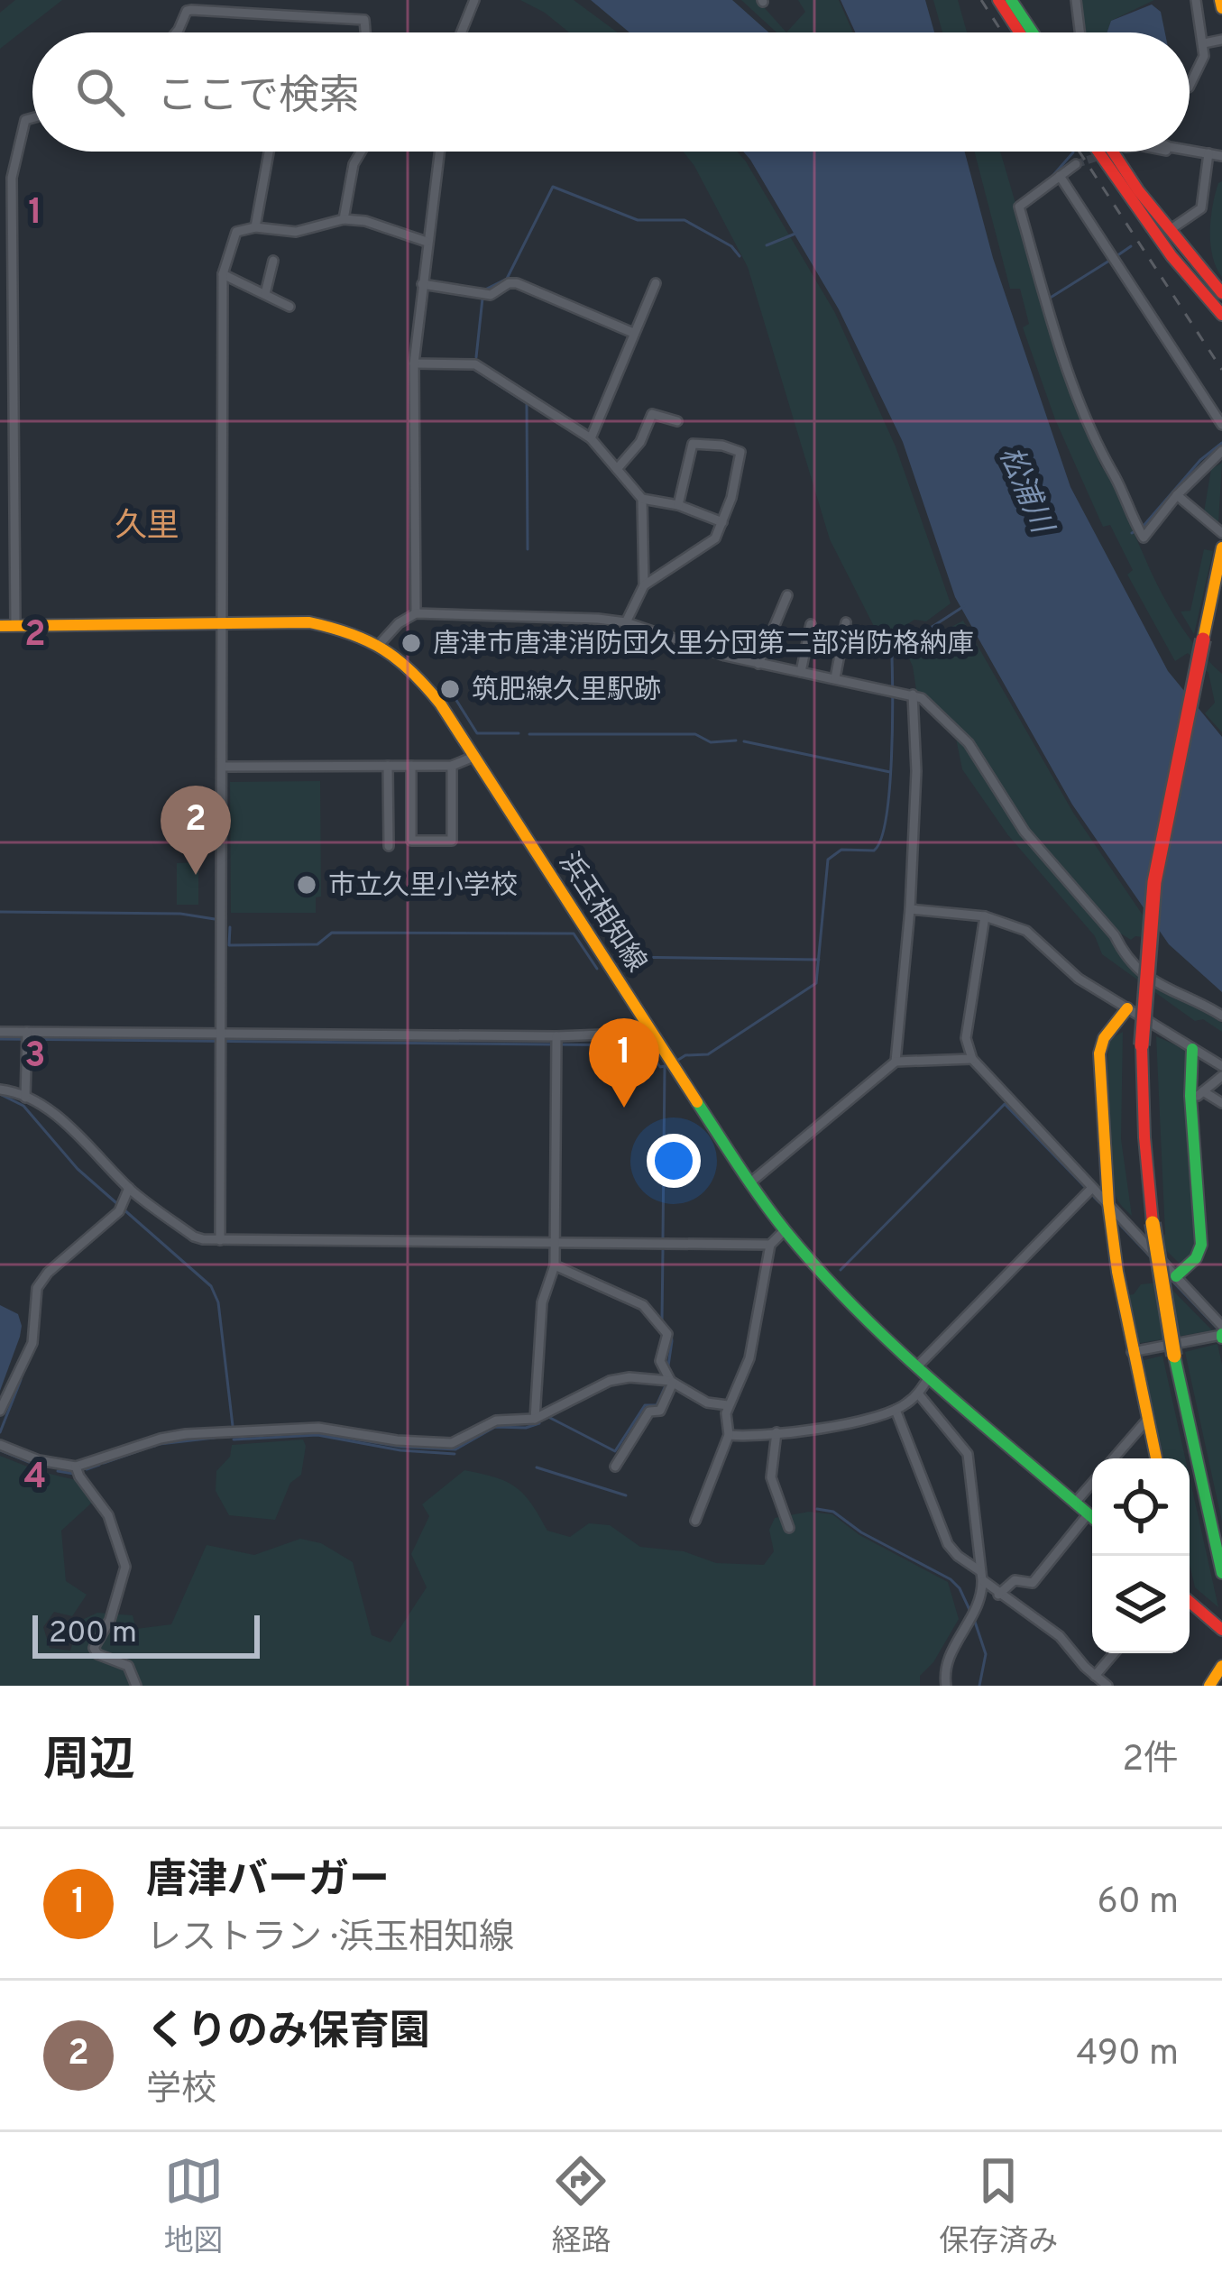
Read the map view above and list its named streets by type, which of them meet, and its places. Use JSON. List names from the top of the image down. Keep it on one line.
{"streets":{"main road":["浜玉相知線"]},"districts":["久里"],"water":["松浦川"],"places":["唐津市唐津消防団久里分団第二部消防格納庫","筑肥線久里駅跡","市立久里小学校"],"scale_bar":"200 m","page":{"search":"ここで検索","pins":["2","1"],"scale":"200 m","heading":["周辺","2件"],"list":[{"mark":"1","name":"唐津バーガー","note":"レストラン · 浜玉相知線","value":"60 m"},{"mark":"2","name":"くりのみ保育園","note":"学校","value":"490 m"}],"nav":["地図","経路","保存済み"]},"grid":{"rows":["1","2","3","4"]}}
